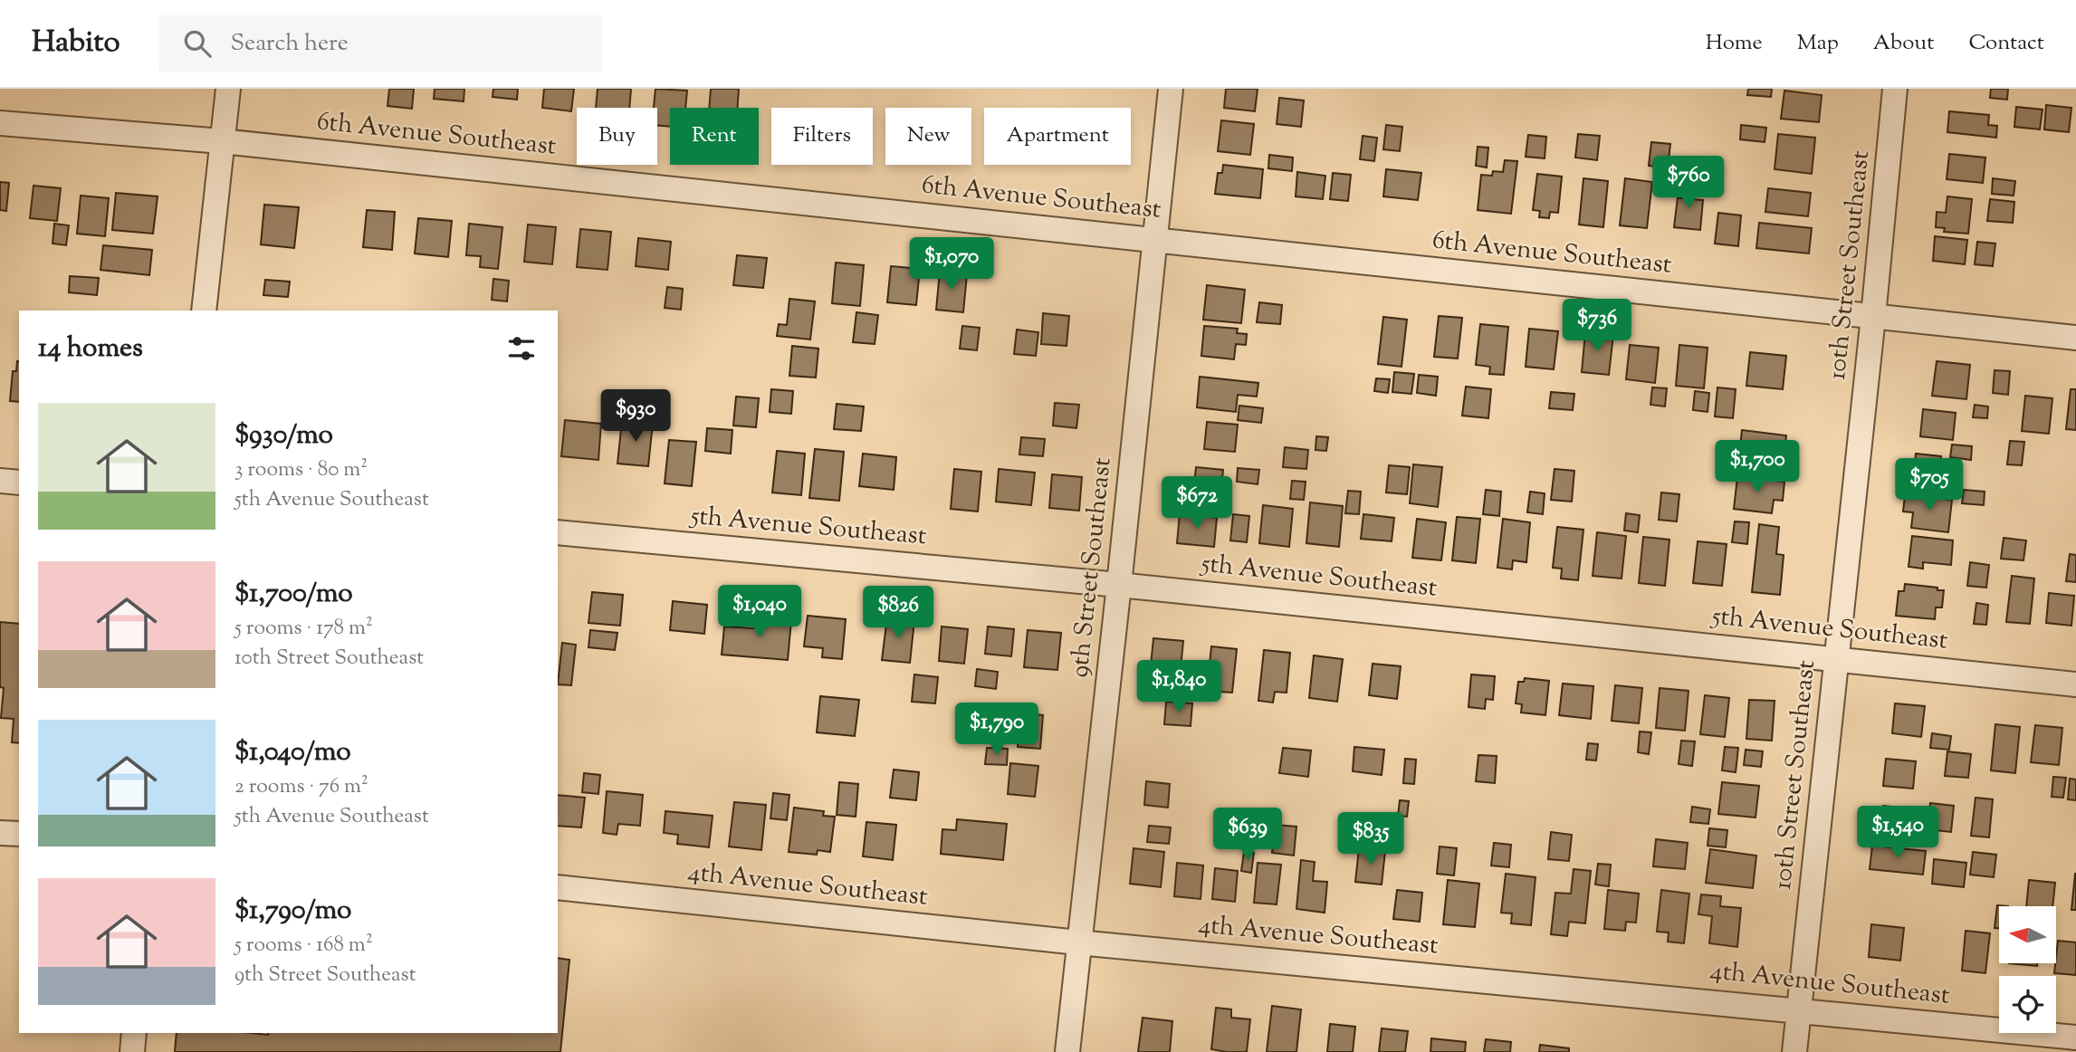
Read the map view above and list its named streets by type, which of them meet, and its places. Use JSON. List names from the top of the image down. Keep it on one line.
{"streets":{"street":["6th Avenue Southeast","10th Street Southeast","5th Avenue Southeast","9th Street Southeast","4th Avenue Southeast"]},"crossings":[["6th Avenue Southeast","10th Street Southeast"],["6th Avenue Southeast","9th Street Southeast"],["10th Street Southeast","5th Avenue Southeast"],["10th Street Southeast","4th Avenue Southeast"],["5th Avenue Southeast","9th Street Southeast"],["9th Street Southeast","4th Avenue Southeast"]],"north":"left","page":{"header":"Habito","search":"Search here","nav":["Home","Map","About","Contact"],"chip":["Buy","Rent","Filters","New","Apartment"],"price":["$760","$1,070","$736","$930","$1,700","$705","$672","$1,040","$826","$1,840","$1,790","$1,540","$639","$835"],"heading":"14 homes","list":[{"name":"$930/mo","note":"3 rooms · 80 m² · 5th Avenue Southeast"},{"name":"$1,700/mo","note":"5 rooms · 178 m² · 10th Street Southeast"},{"name":"$1,040/mo","note":"2 rooms · 76 m² · 5th Avenue Southeast"},{"name":"$1,790/mo","note":"5 rooms · 168 m² · 9th Street Southeast"}]}}
